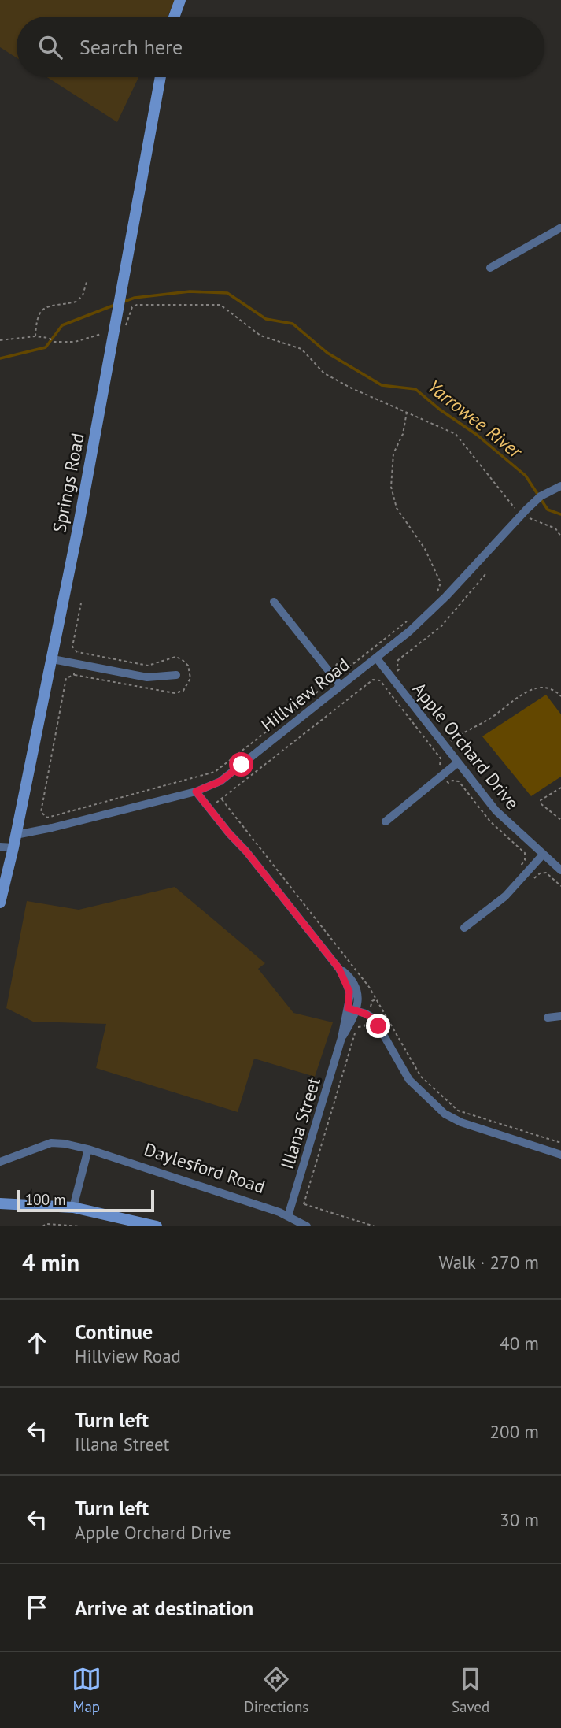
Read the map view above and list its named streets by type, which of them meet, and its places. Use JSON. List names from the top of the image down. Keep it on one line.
{"streets":{"street":["Springs Road","Hillview Road","Apple Orchard Drive","Illana Street","Daylesford Road"]},"crossings":[["Springs Road","Hillview Road"],["Hillview Road","Apple Orchard Drive"],["Hillview Road","Illana Street"],["Illana Street","Daylesford Road"]],"water":["Yarrowee River"],"scale_bar":"100 m","page":{"search":"Search here","scale":"100 m","heading":["4 min","Walk · 270 m"],"list":[["Continue","Hillview Road","40 m"],["Turn left","Illana Street","200 m"],["Turn left","Apple Orchard Drive","30 m"],"Arrive at destination"],"nav":["Map","Directions","Saved"]}}
